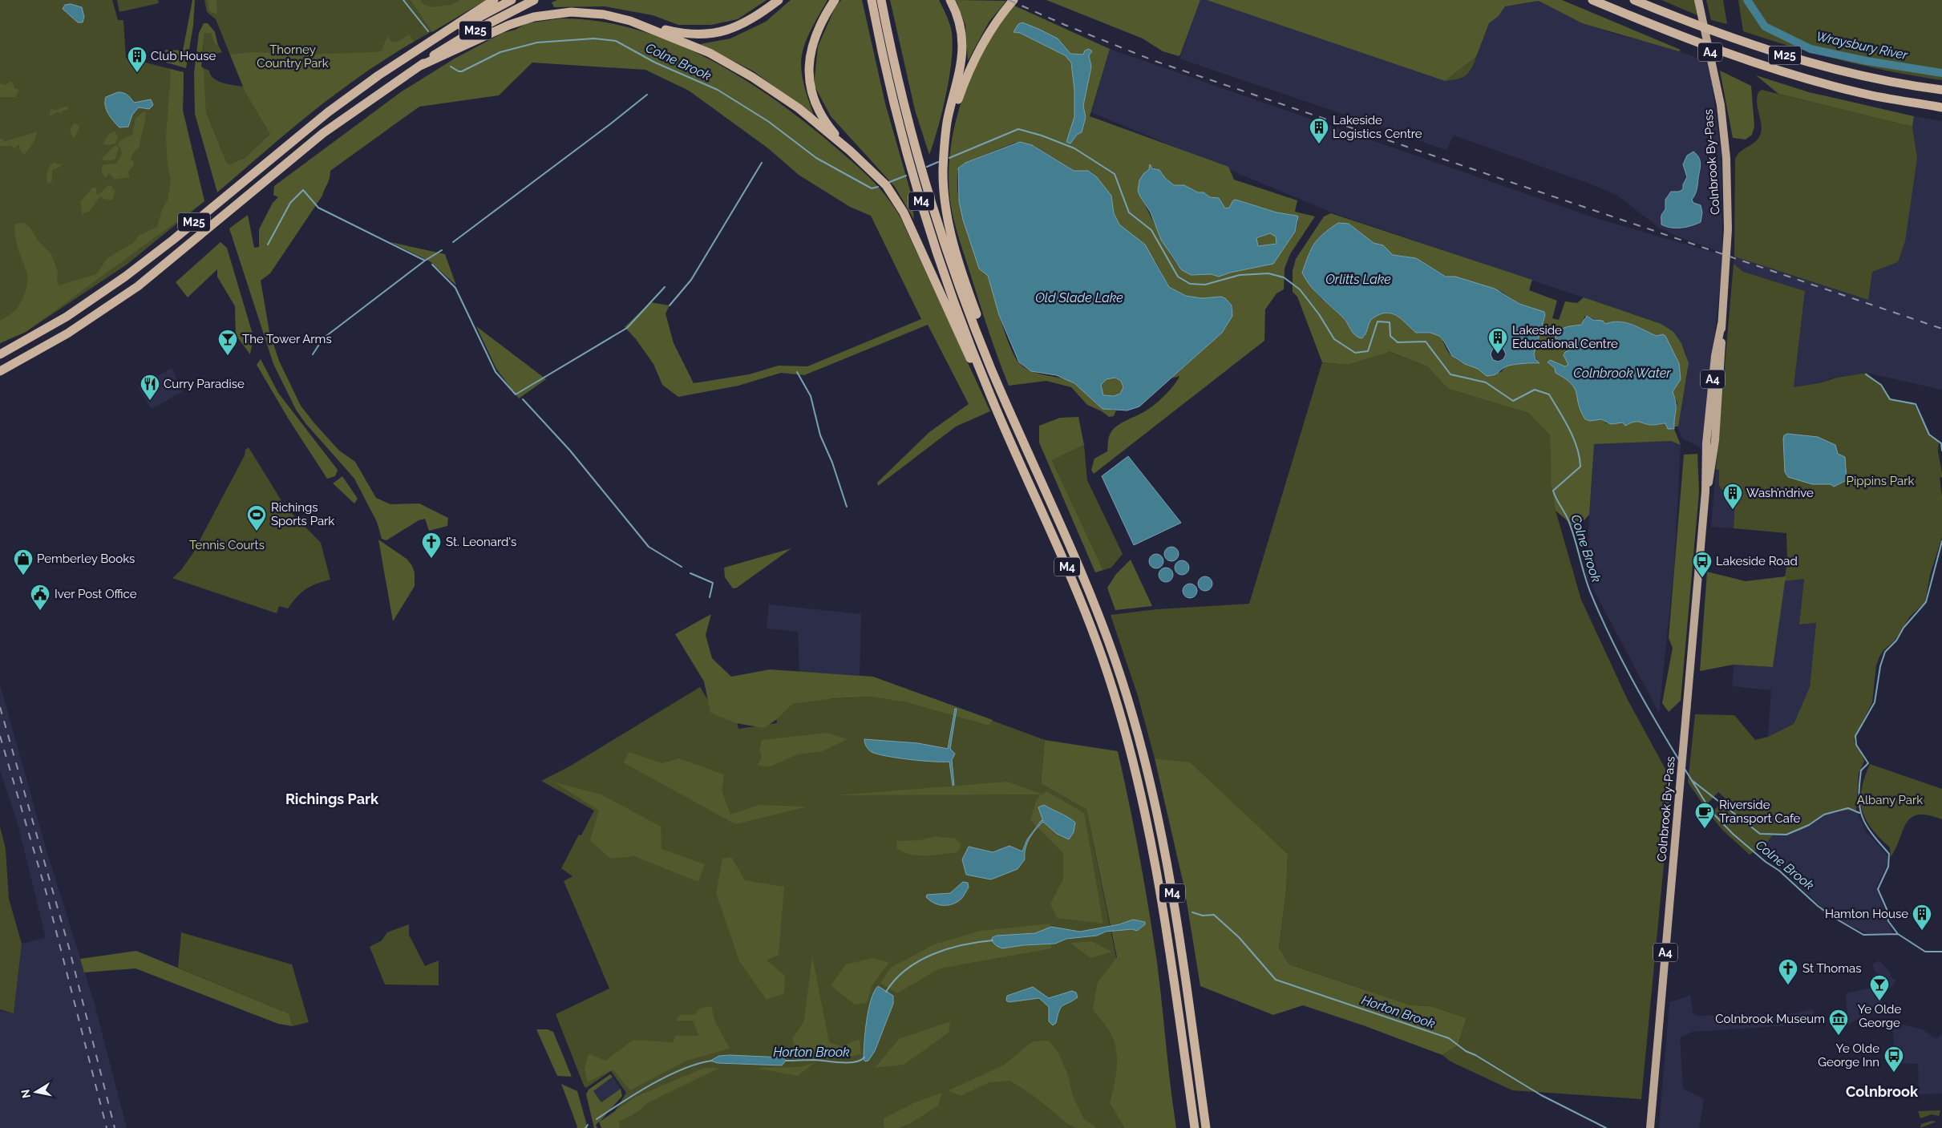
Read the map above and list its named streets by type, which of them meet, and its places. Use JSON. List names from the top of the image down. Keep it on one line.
{"streets":{"highway":["M25","A4","Colnbrook By-Pass","M4"]},"districts":["Richings Park","Colnbrook"],"water":["Wraysbury River","Colne Brook","Orlitts Lake","Old Slade Lake","Colnbrook Water","Horton Brook"],"parks":["Thorney Country Park","Pippins Park","Tennis Courts","Albany Park"],"places":{"building":["Club House","Lakeside Logistics Centre","Lakeside Educational Centre","Wash’n’drive","Hamton House"],"bar":["The Tower Arms","Ye Olde George"],"restaurant":["Curry Paradise"],"sports":["Richings Sports Park"],"church":["St. Leonard's","St Thomas"],"shop":["Pemberley Books"],"bus stop":["Lakeside Road","Ye Olde George Inn"],"public building":["Iver Post Office"],"cafe":["Riverside Transport Cafe"],"museum":["Colnbrook Museum"]},"north":"left"}
